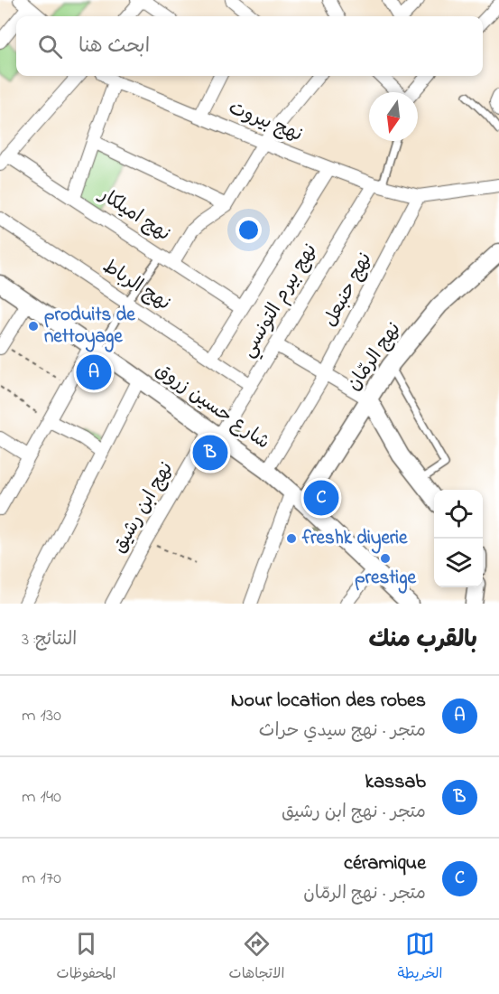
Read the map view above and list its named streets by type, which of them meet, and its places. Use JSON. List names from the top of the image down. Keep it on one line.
{"streets":{"street":["نهج بيروت","نهج اميلكار","نهج الرباط","نهج حنبعل","نهج بيرم التونسي","نهج الرمّان","شارع حسين زروق","نهج ابن رشيق"]},"crossings":[["نهج بيروت","نهج حنبعل"],["نهج بيروت","نهج بيرم التونسي"],["نهج الرباط","نهج بيرم التونسي"],["نهج حنبعل","شارع حسين زروق"],["نهج بيرم التونسي","شارع حسين زروق"],["نهج بيرم التونسي","نهج ابن رشيق"],["نهج الرمّان","شارع حسين زروق"],["شارع حسين زروق","نهج ابن رشيق"]],"places":["produits de nettoyage","freshk diyerie","prestige"],"north":"bottom","page":{"search":"ابحث هنا","pins":["A","B","C"],"heading":["بالقرب منك","النتائج: 3"],"list":[{"mark":"A","name":"Nour location des robes","note":"متجر · نهج سيدي حراث","value":"130 m"},{"mark":"B","name":"kassab","note":"متجر · نهج ابن رشيق","value":"140 m"},{"mark":"C","name":"céramique","note":"متجر · نهج الرمّان","value":"170 m"}],"nav":["الخريطة","الاتجاهات","المحفوظات"]}}
